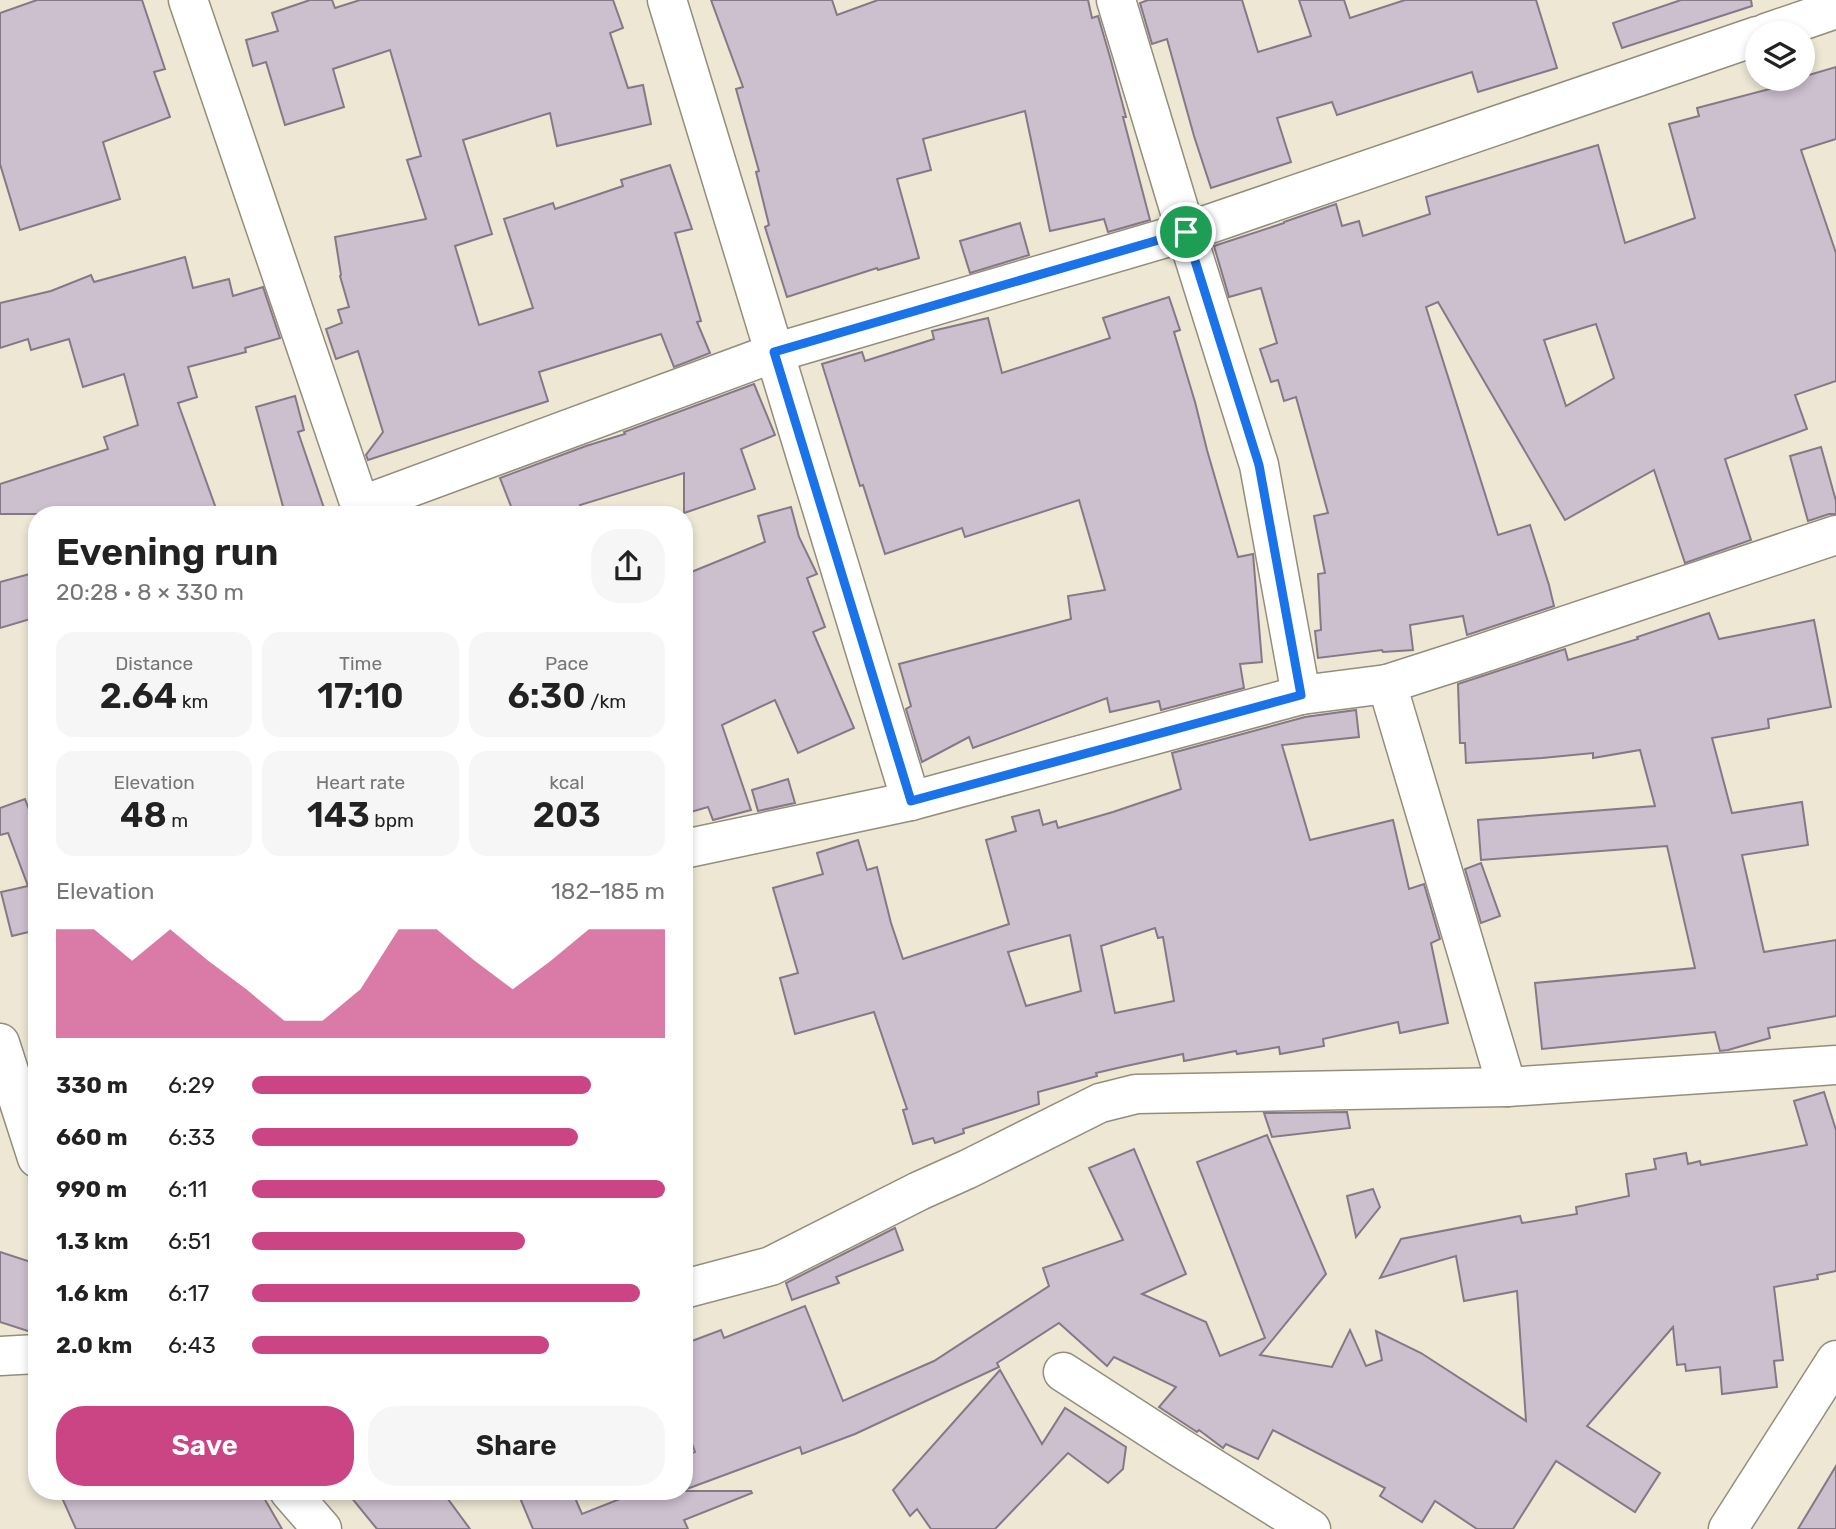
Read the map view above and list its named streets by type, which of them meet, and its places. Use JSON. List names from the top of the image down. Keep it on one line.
{"page":{"heading":["Evening run","20:28 · 8 × 330 m"],"stats":[["Distance","2.64 km"],["Time","17:10"],["Pace","6:30 /km"],["Elevation","48 m"],["Heart rate","143 bpm"],["kcal","203"]],"chart":["Elevation","182–185 m"],"list":[{"name":"330 m","note":"6:29"},{"name":"660 m","note":"6:33"},{"name":"990 m","note":"6:11"},{"name":"1.3 km","note":"6:51"},{"name":"1.6 km","note":"6:17"},{"name":"2.0 km","note":"6:43"}],"buttons":["Save","Share"]}}
